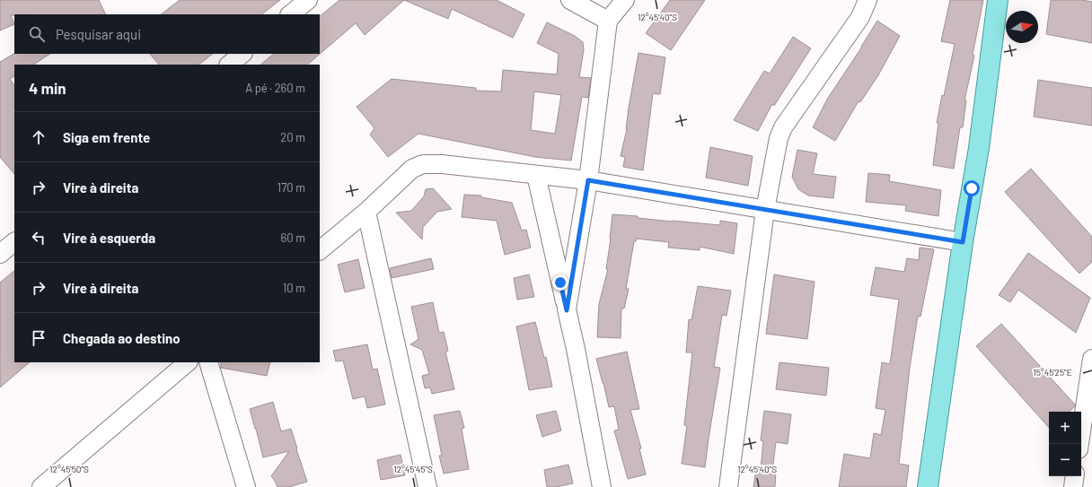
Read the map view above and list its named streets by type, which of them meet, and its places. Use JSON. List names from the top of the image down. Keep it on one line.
{"north":"right","page":{"search":"Pesquisar aqui","heading":["4 min","A pé · 260 m"],"list":[["Siga em frente","20 m"],["Vire à direita","170 m"],["Vire à esquerda","60 m"],["Vire à direita","10 m"],"Chegada ao destino"],"map_buttons":["+","−"]},"coordinates":["12°45'40\"S","15°45'25\"E","12°45'50\"S","12°45'45\"S"]}
